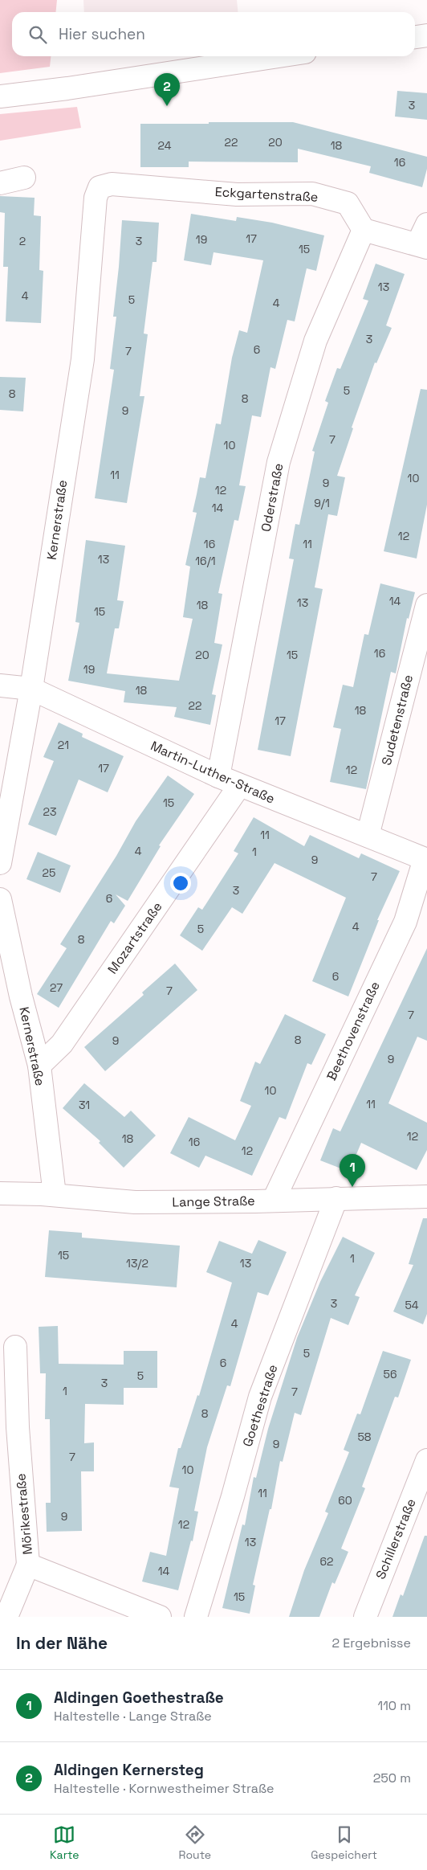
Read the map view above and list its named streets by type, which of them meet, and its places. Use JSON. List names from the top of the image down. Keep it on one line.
{"streets":{"street":["Eckgartenstraße","Oderstraße","Kernerstraße","Sudetenstraße","Martin-Luther-Straße","Mozartstraße","Beethovenstraße","Lange Straße","Goethestraße","Mörikestraße","Schillerstraße"]},"crossings":[["Eckgartenstraße","Oderstraße"],["Eckgartenstraße","Kernerstraße"],["Oderstraße","Martin-Luther-Straße"],["Kernerstraße","Martin-Luther-Straße"],["Kernerstraße","Mozartstraße"],["Kernerstraße","Lange Straße"],["Sudetenstraße","Martin-Luther-Straße"],["Martin-Luther-Straße","Mozartstraße"],["Martin-Luther-Straße","Beethovenstraße"],["Beethovenstraße","Lange Straße"],["Lange Straße","Goethestraße"]],"house_numbers":["3","22","20","24","18","16","17","19","2","3","15","13","4","5","4","3","6","7","5","8","8","9","7","10","11","10","9","12","9/1","14","12","16","11","13","16/1","14","13","18","15","16","20","15","19","18","22","18","17","21","17","12","15","23","11","4","1","9","25","7","3","6","4","5","8","6","27","7","7","8","9","9","10","11","31","12","18","16","12","15","1","13/2","13","3","54","4","5","6","56","5","3","1","7","8","58","9","7","10","11","60","9","12","13","62","14","15"],"page":{"search":"Hier suchen","pins":["2","1"],"heading":["In der Nähe","2 Ergebnisse"],"list":[{"mark":"1","name":"Aldingen Goethestraße","note":"Haltestelle · Lange Straße","value":"110 m"},{"mark":"2","name":"Aldingen Kernersteg","note":"Haltestelle · Kornwestheimer Straße","value":"250 m"}],"nav":["Karte","Route","Gespeichert"]}}
